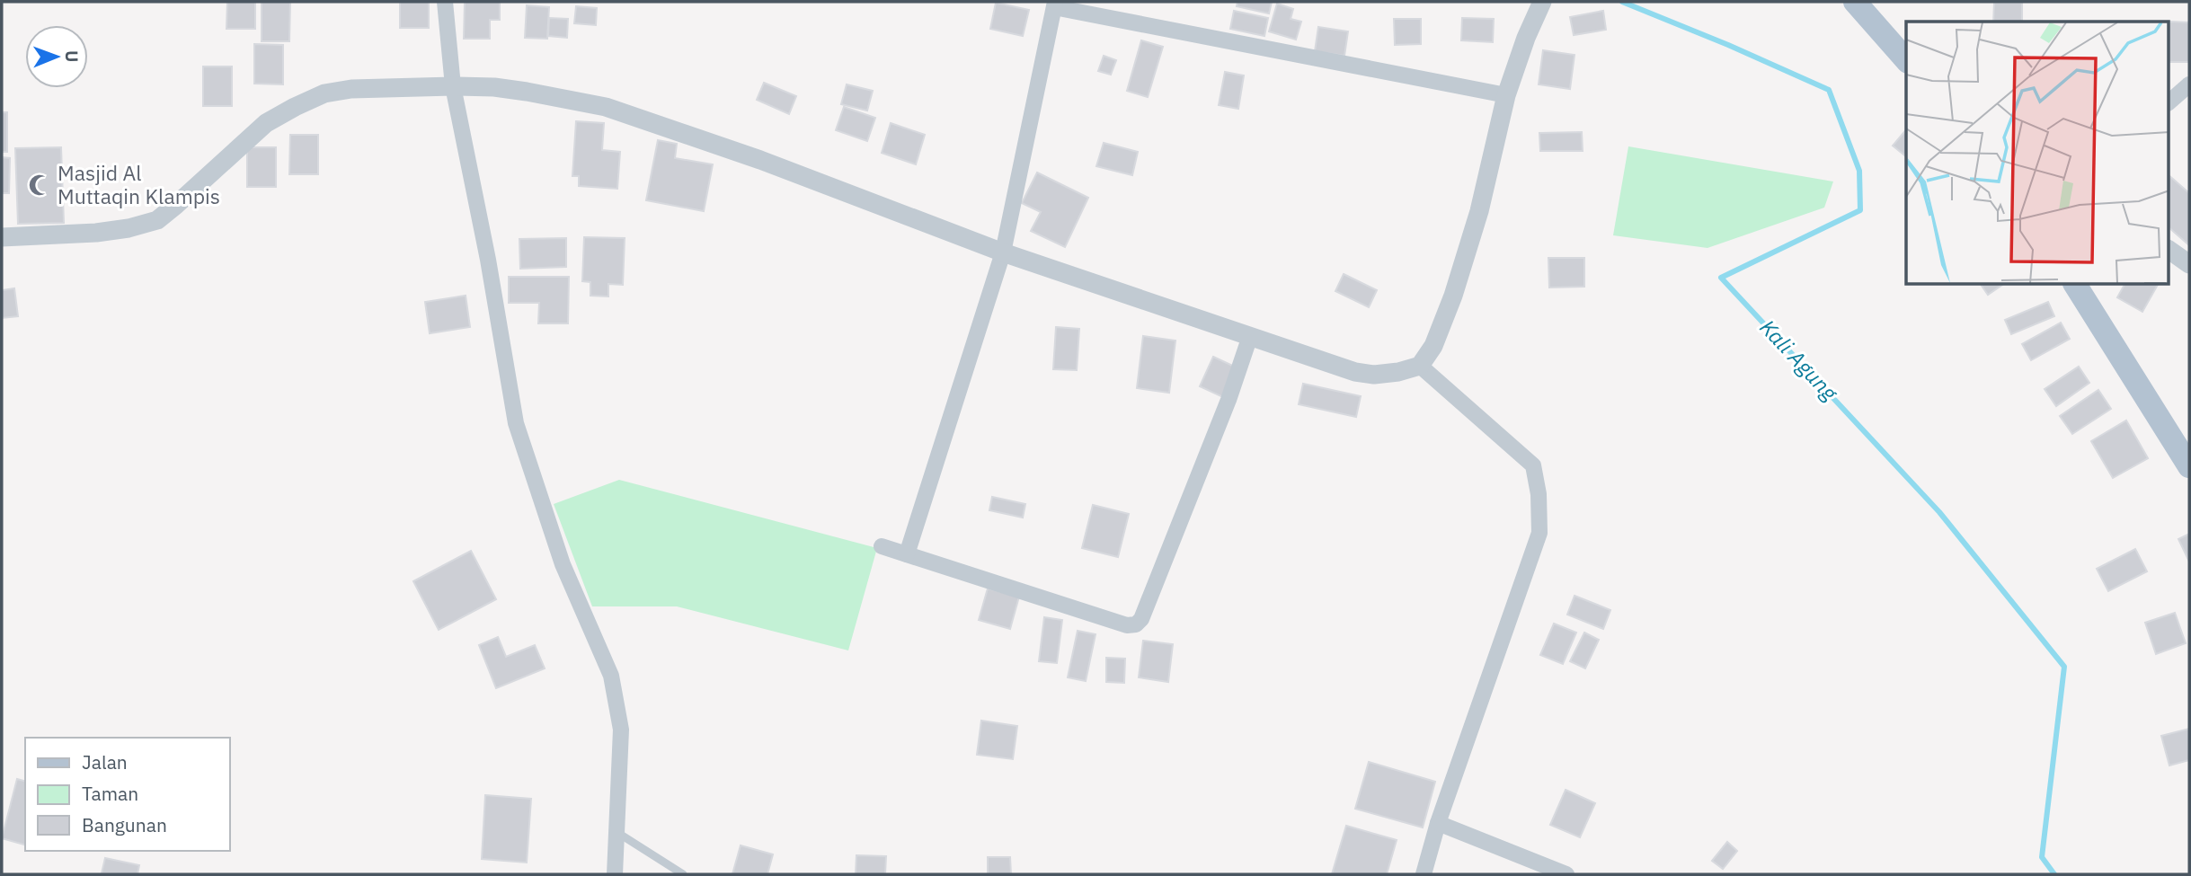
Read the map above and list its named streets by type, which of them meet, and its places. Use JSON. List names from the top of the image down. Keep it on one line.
{"water":["Kali Agung"],"places":{"mosque":["Masjid Al Muttaqin Klampis"]},"legend":["Jalan","Taman","Bangunan"],"north":"right"}
